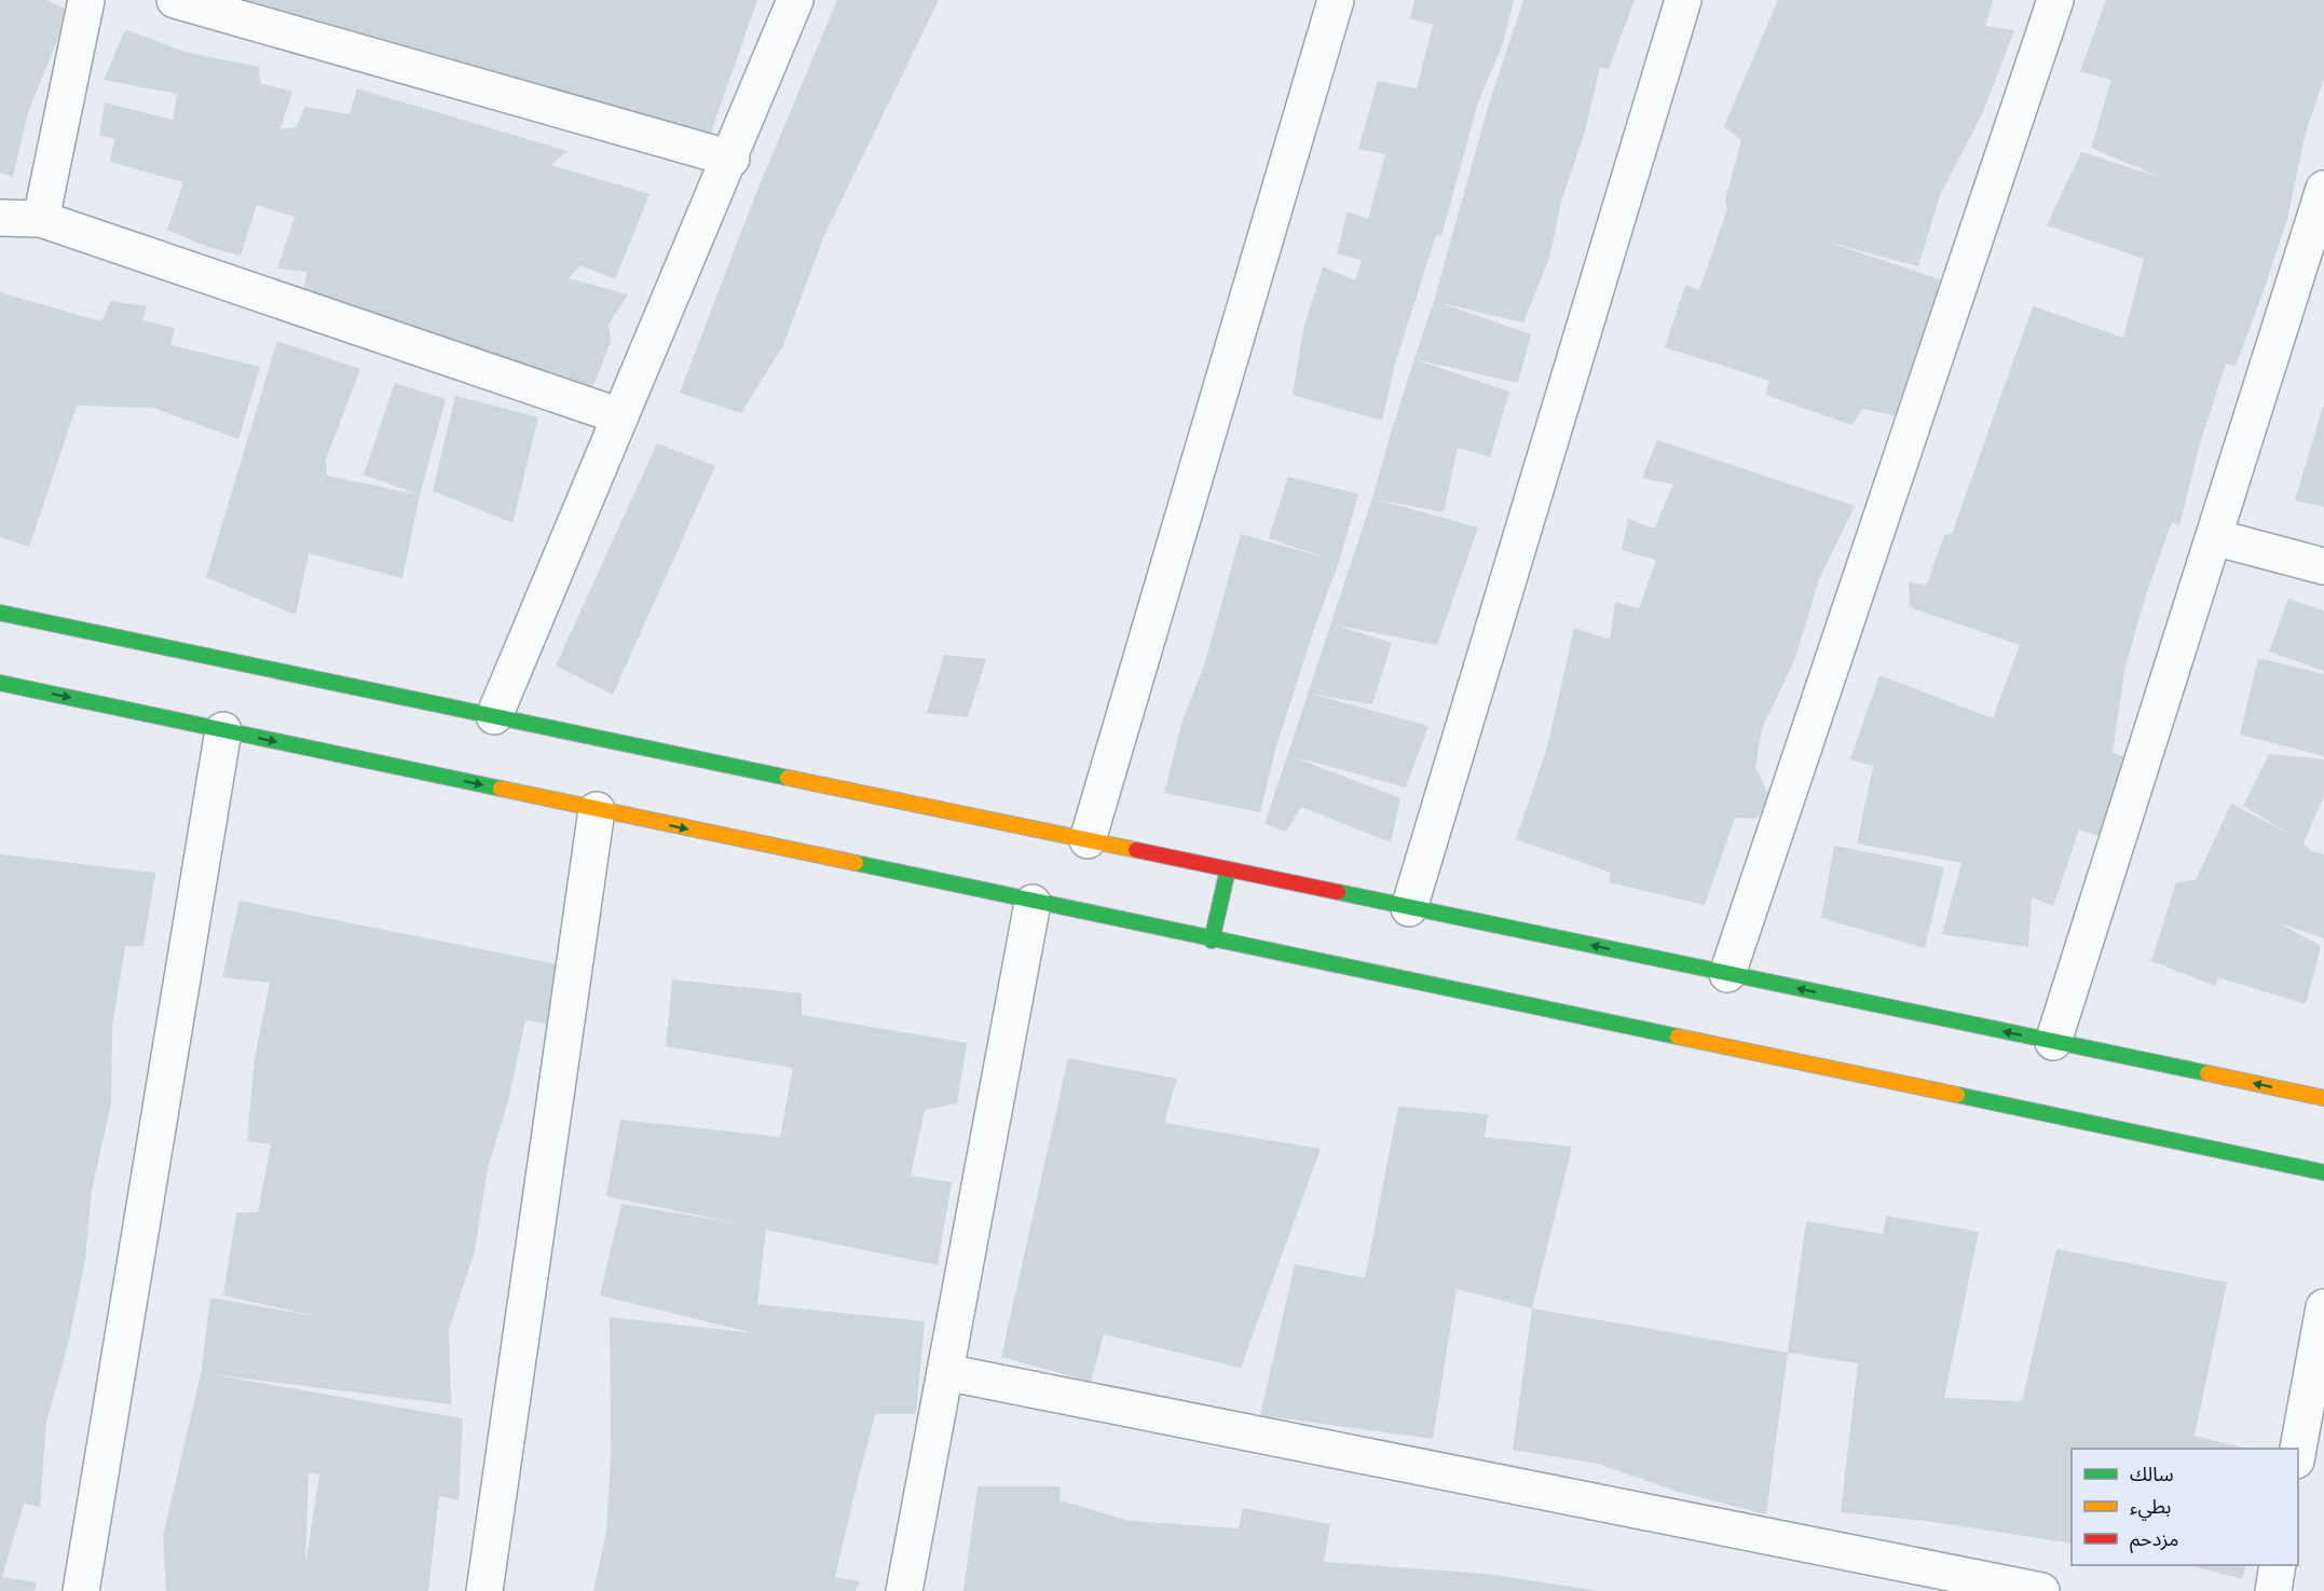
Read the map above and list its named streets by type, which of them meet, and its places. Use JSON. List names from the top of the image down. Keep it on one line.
{"legend":["سالك","بطيء","مزدحم"]}
